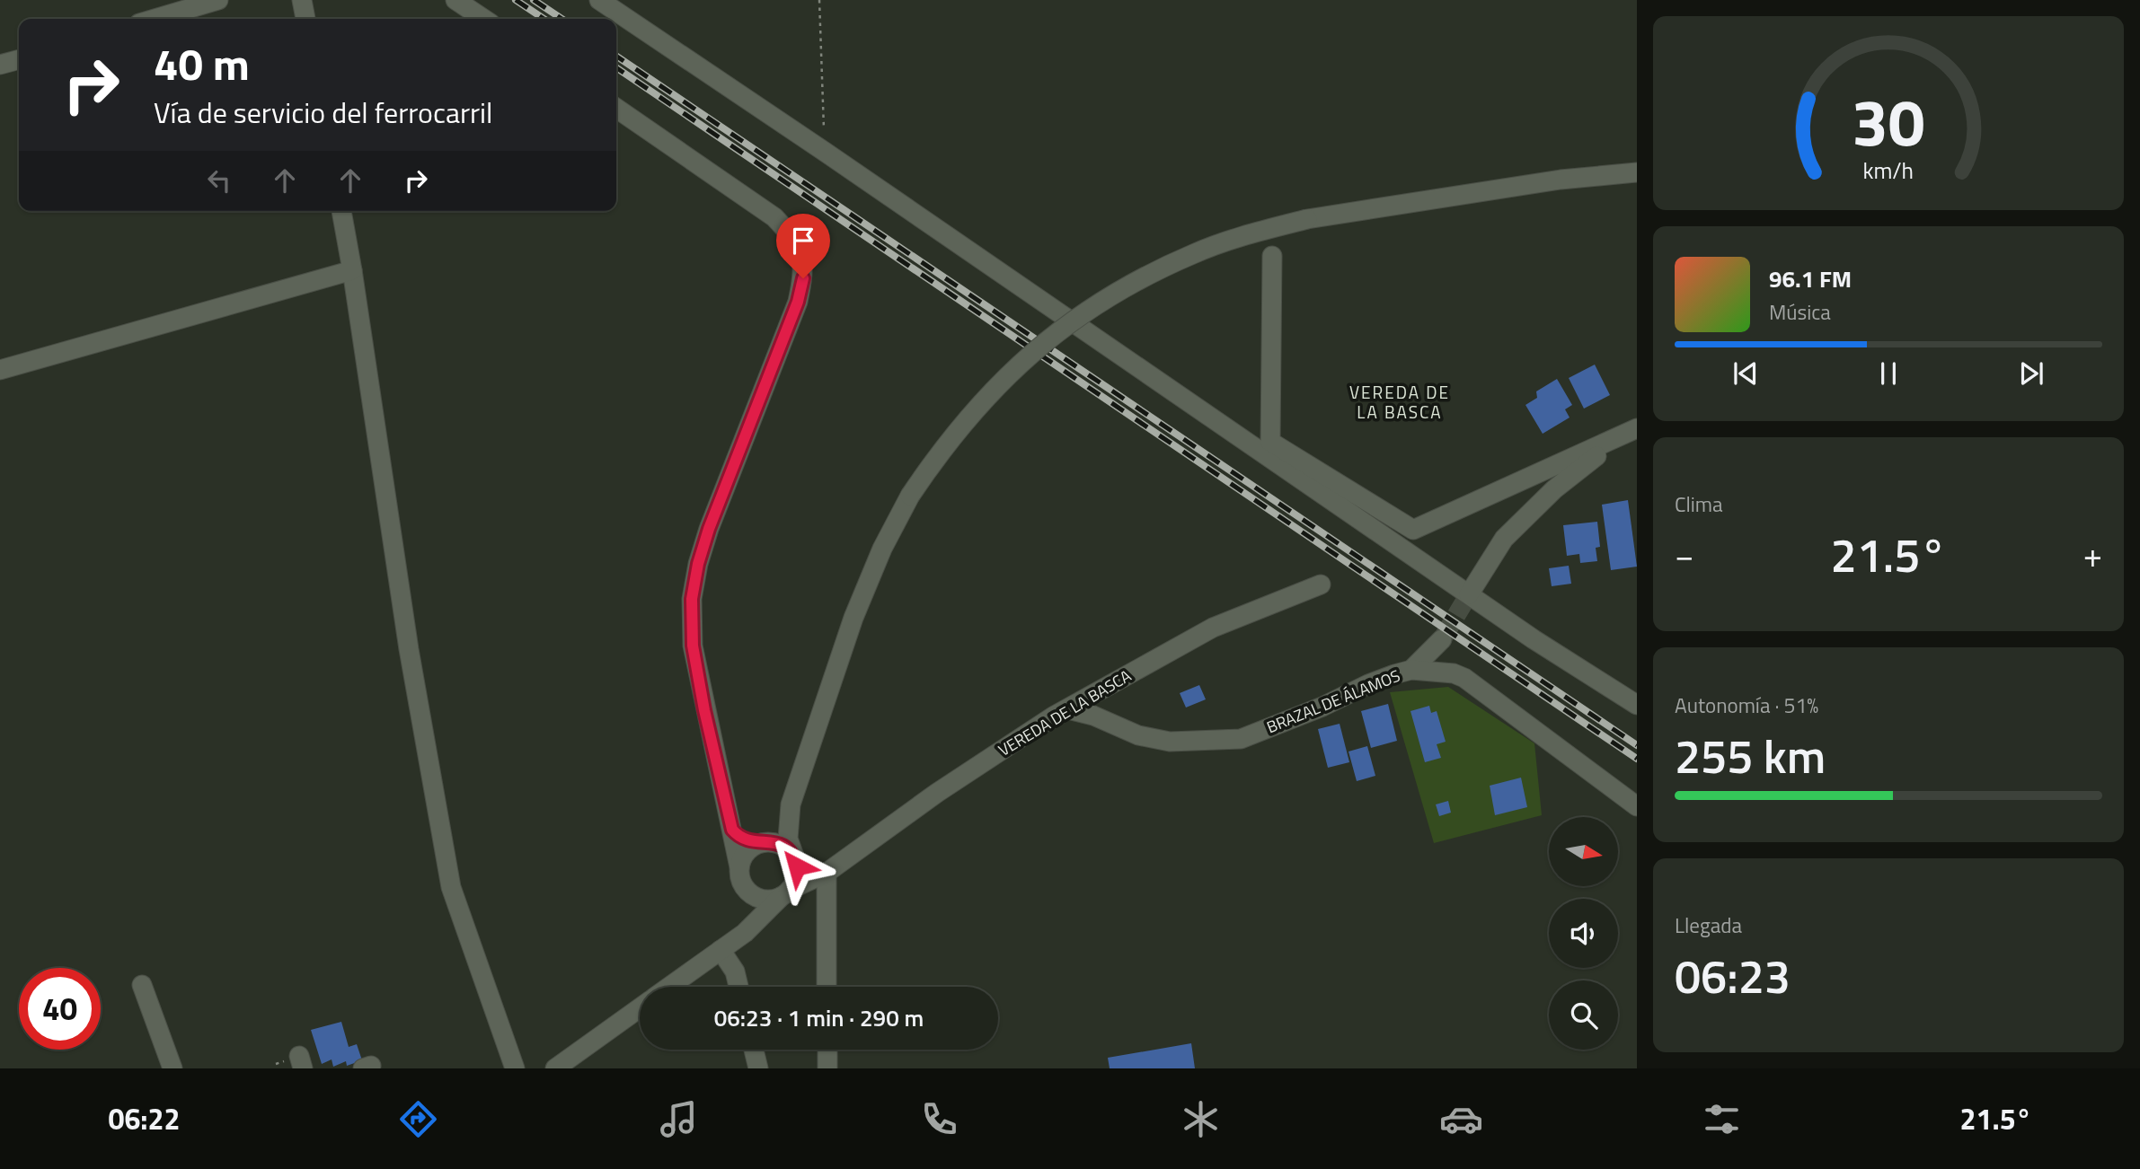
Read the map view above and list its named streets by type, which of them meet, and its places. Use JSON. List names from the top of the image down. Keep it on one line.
{"streets":{"street":["BRAZAL DE ÁLAMOS","VEREDA DE LA BASCA"]},"crossings":[["BRAZAL DE ÁLAMOS","VEREDA DE LA BASCA"]],"districts":["VEREDA DE LA BASCA"],"north":"right","page":{"turn":["40 m","Vía de servicio del ferrocarril"],"song":["96.1 FM","Música"],"tile":["Clima",["Autonomía · 51%","255 km"],["Llegada","06:23"]],"heat":["−","21.5°","+"],"limit":"40","trip":"06:23 · 1 min · 290 m","tabs":["06:22","21.5°"],"gauge":["30","km/h"]}}
